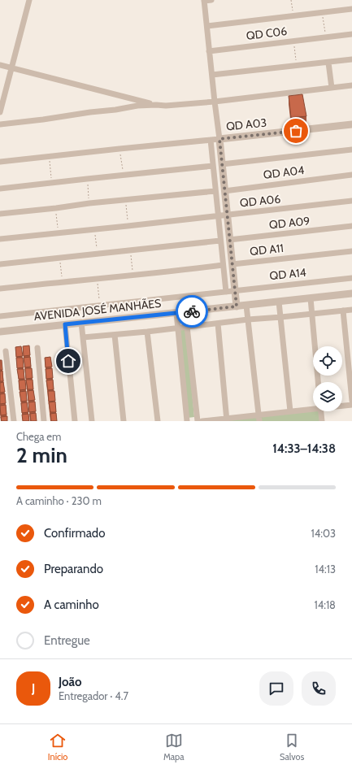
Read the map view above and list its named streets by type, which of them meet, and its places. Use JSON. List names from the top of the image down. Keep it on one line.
{"streets":{"street":["QD C06","QD A03","QD A04","QD A06","QD A09","QD A11","QD A14","AVENIDA JOSÉ MANHÃES"]},"page":{"heading":["2 min","Chega em","14:33–14:38"],"panel":["João","Entregador · 4.7"],"bar":"A caminho · 230 m","list":[["Confirmado","14:03"],["Preparando","14:13"],["A caminho","14:18"],"Entregue"],"round":"J","tabs":["Início","Mapa","Salvos"]}}
